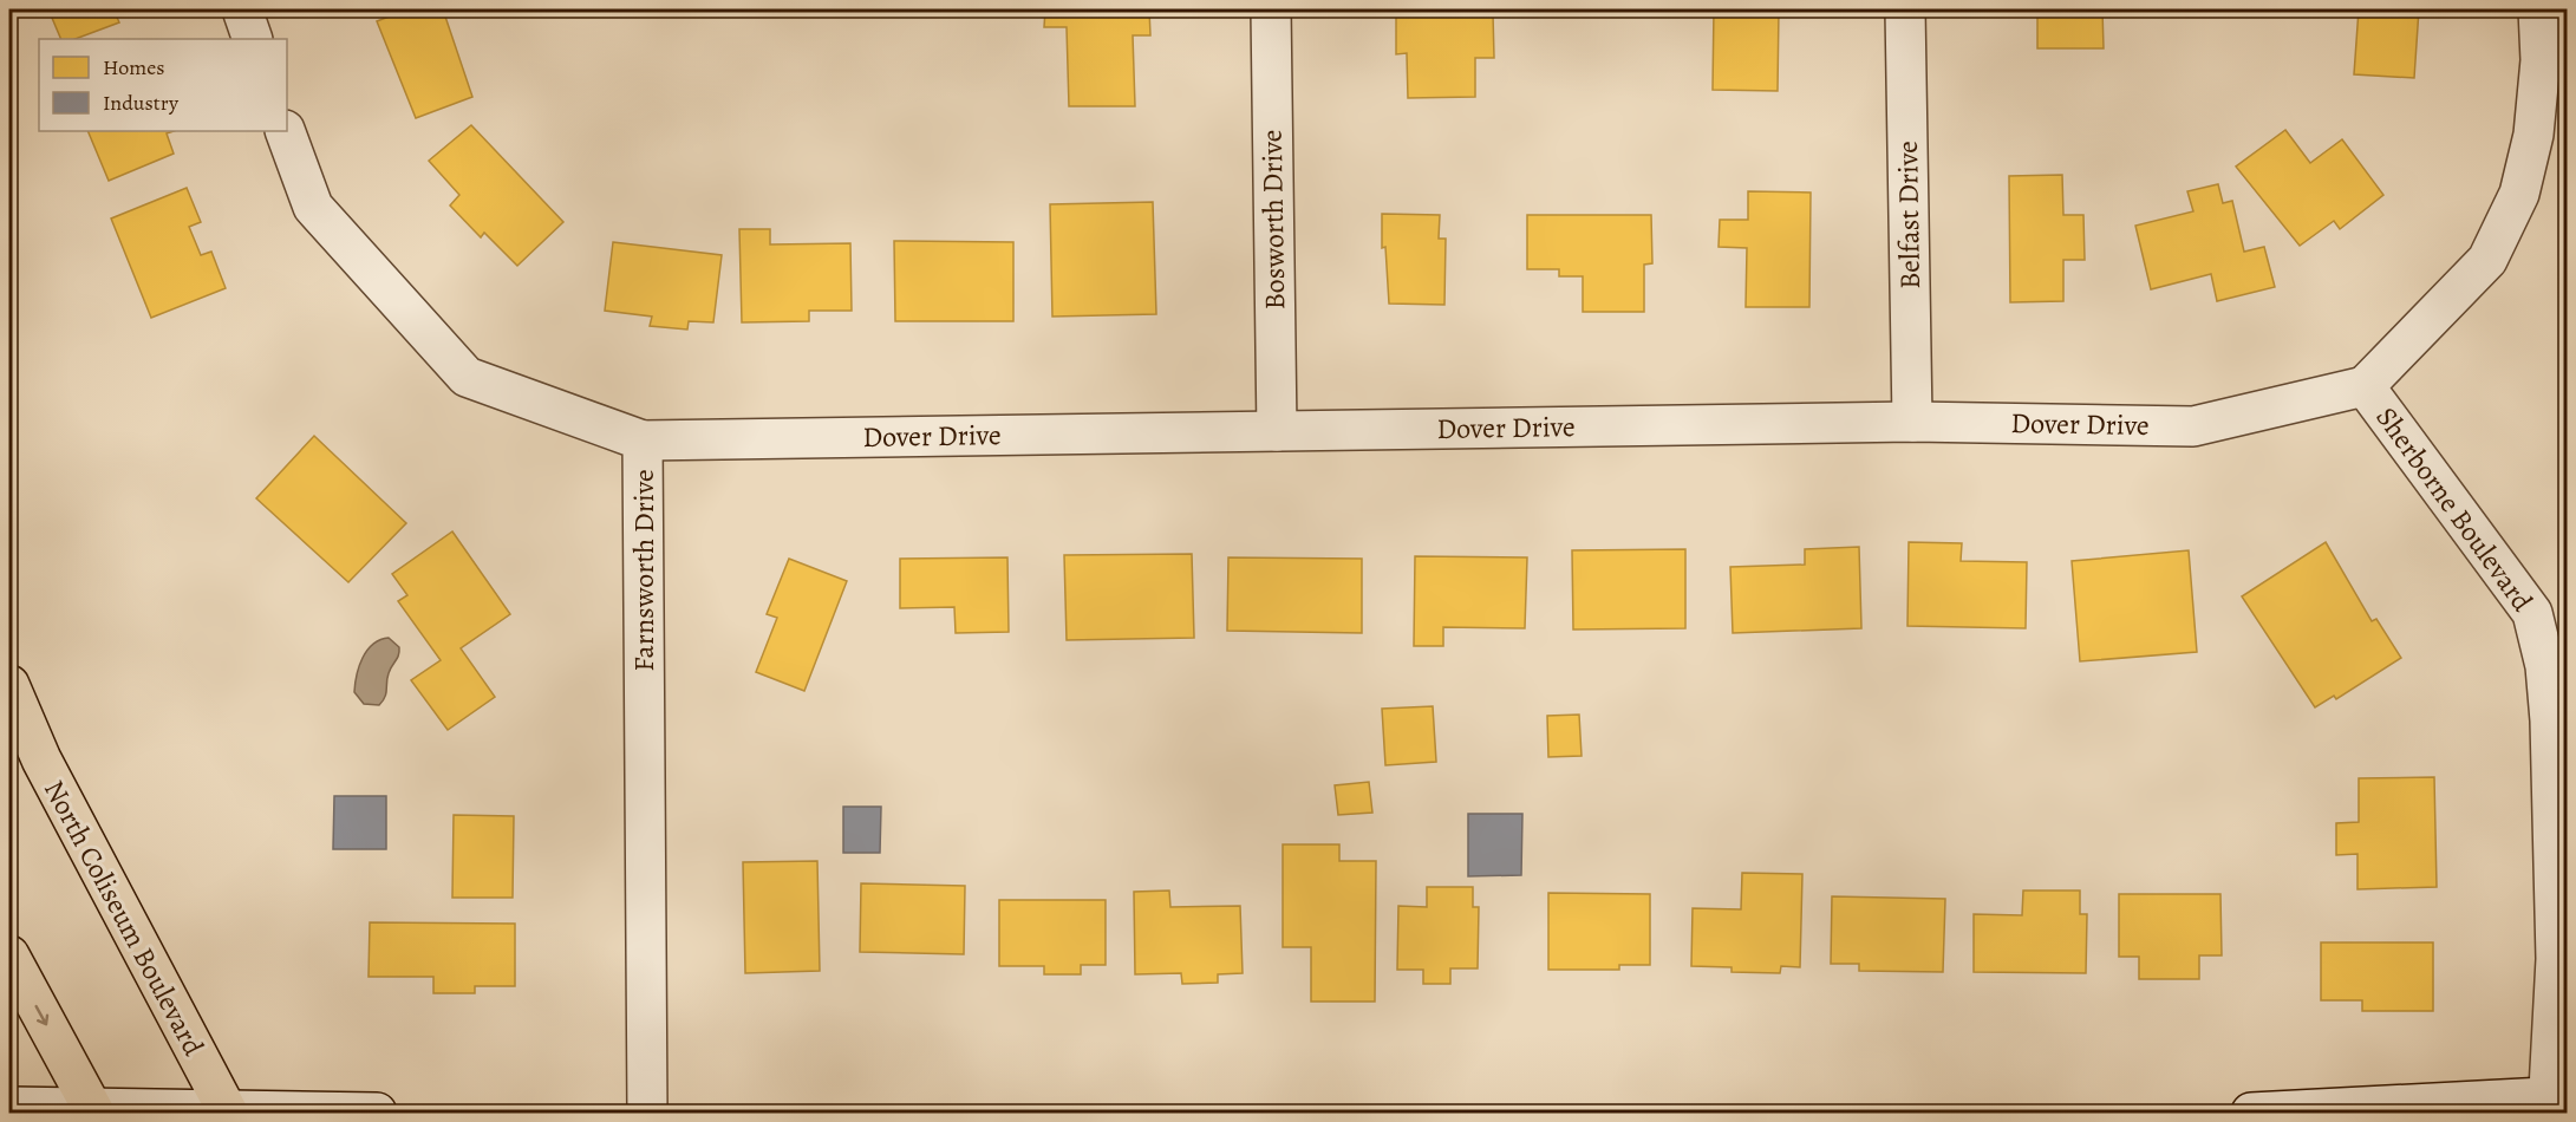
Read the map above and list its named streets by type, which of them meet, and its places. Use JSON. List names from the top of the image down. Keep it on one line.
{"streets":{"highway":["North Coliseum Boulevard"],"street":["Belfast Drive","Bosworth Drive","Dover Drive","Sherborne Boulevard","Farnsworth Drive"]},"crossings":[["Belfast Drive","Dover Drive"],["Bosworth Drive","Dover Drive"],["Dover Drive","Sherborne Boulevard"],["Dover Drive","Farnsworth Drive"]],"legend":["Homes","Industry"]}
